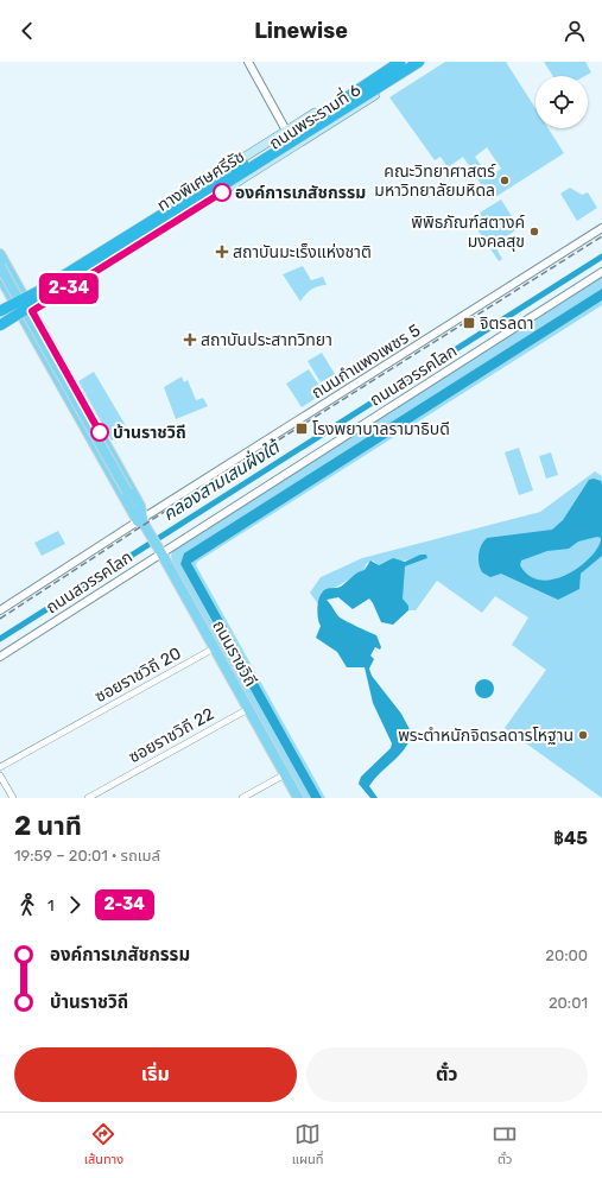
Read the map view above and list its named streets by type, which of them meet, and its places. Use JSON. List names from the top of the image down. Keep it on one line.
{"streets":{"highway":["ทางพิเศษศรีรัช"],"main road":["ถนนพระรามที่ 6","ถนนราชวิถี"],"street":["ถนนกำแพงเพชร 5","ถนนสวรรคโลก","ซอยราชวิถี 20","ซอยราชวิถี 22"]},"crossings":[["ถนนพระรามที่ 6","ทางพิเศษศรีรัช"],["ถนนพระรามที่ 6","ถนนราชวิถี"],["ถนนกำแพงเพชร 5","ถนนราชวิถี"],["ถนนสวรรคโลก","ถนนราชวิถี"],["ถนนราชวิถี","ซอยราชวิถี 20"],["ถนนราชวิถี","ซอยราชวิถี 22"]],"water":["คลองสามเสนฝั่งใต้"],"places":{"other":["คณะวิทยาศาสตร์ มหาวิทยาลัยมหิดล","องค์การเภสัชกรรม","พิพิธภัณฑ์สตางค์ มงคลสุข","บ้านราชวิถี","พระตำหนักจิตรลดารโหฐาน"],"health":["สถาบันมะเร็งแห่งชาติ","สถาบันประสาทวิทยา"],"transit":["จิตรลดา","โรงพยาบาลรามาธิบดี"]},"lines":["bus line 2-34"],"page":{"header":"Linewise","on_map":"2-34","heading":["2 นาที","19:59 – 20:01 · รถเมล์","฿45"],"legs":["1","2-34"],"list":[{"name":"องค์การเภสัชกรรม","value":"20:00"},{"name":"บ้านราชวิถี","value":"20:01"}],"buttons":["เริ่ม","ตั๋ว"],"tabs":["เส้นทาง","แผนที่","ตั๋ว"]}}
